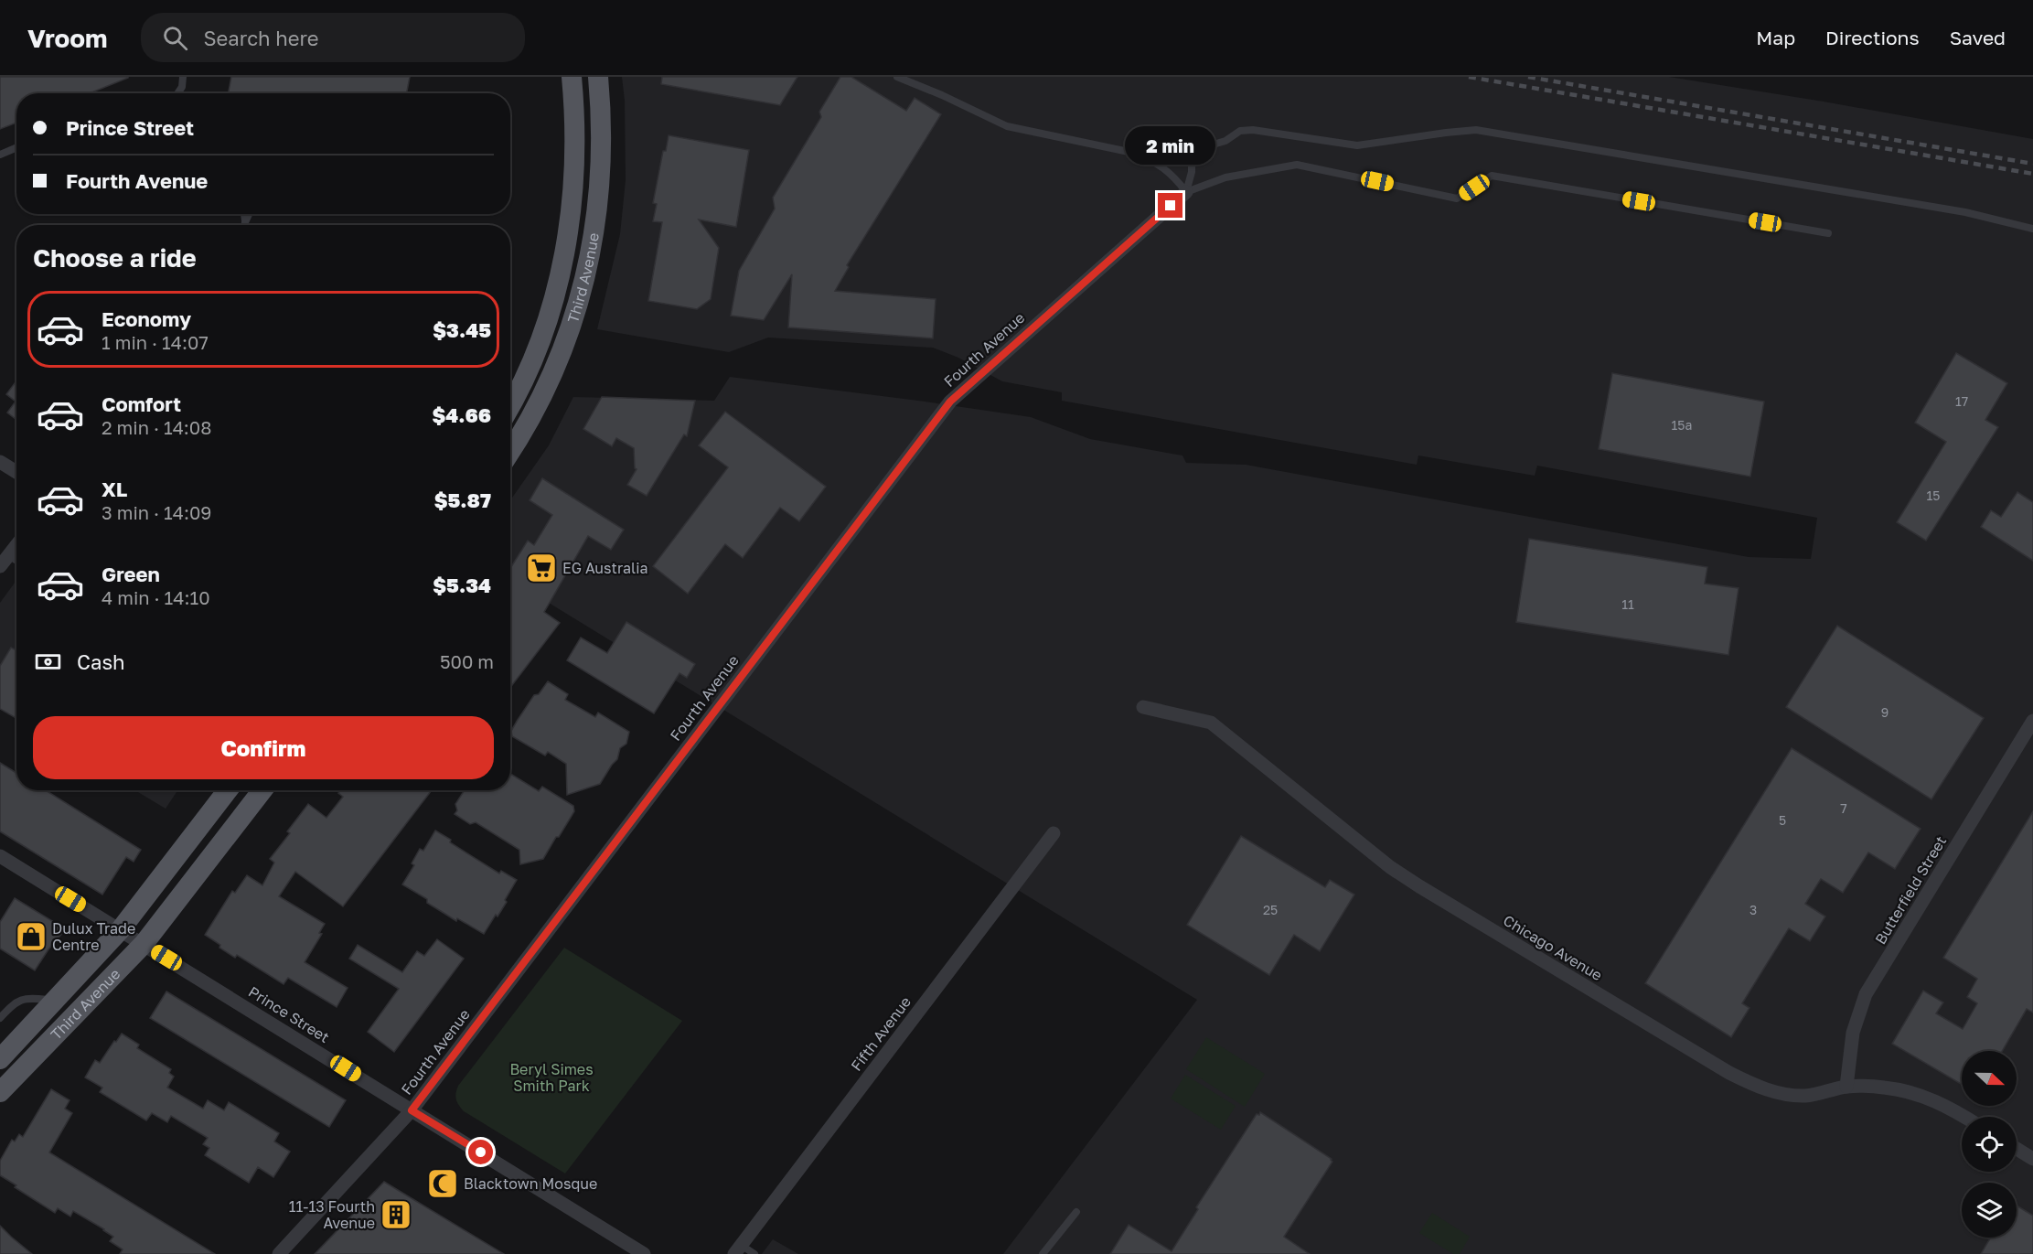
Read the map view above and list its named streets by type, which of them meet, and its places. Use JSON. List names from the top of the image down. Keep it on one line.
{"streets":{"main road":["Third Avenue"],"street":["Fourth Avenue","Butterfield Street","Chicago Avenue","Prince Street","Fifth Avenue"]},"crossings":[["Third Avenue","Prince Street"],["Fourth Avenue","Prince Street"],["Butterfield Street","Chicago Avenue"]],"parks":["Beryl Simes Smith Park"],"places":{"supermarket":["EG Australia"],"shop":["Dulux Trade Centre"],"mosque":["Blacktown Mosque"],"building":["11-13 Fourth Avenue"]},"house_numbers":["17","15a","15","11","9","7","5","25","3"],"north":"right","page":{"header":"Vroom","search":"Search here","nav":["Map","Directions","Saved"],"banner":["Prince Street","Fourth Avenue"],"bubble":"2 min","heading":"Choose a ride","list":[{"name":"Economy","note":"1 min · 14:07","value":"$3.45"},{"name":"Comfort","note":"2 min · 14:08","value":"$4.66"},{"name":"XL","note":"3 min · 14:09","value":"$5.87"},{"name":"Green","note":"4 min · 14:10","value":"$5.34"}],"pay":["Cash","500 m"],"buttons":"Confirm"}}
